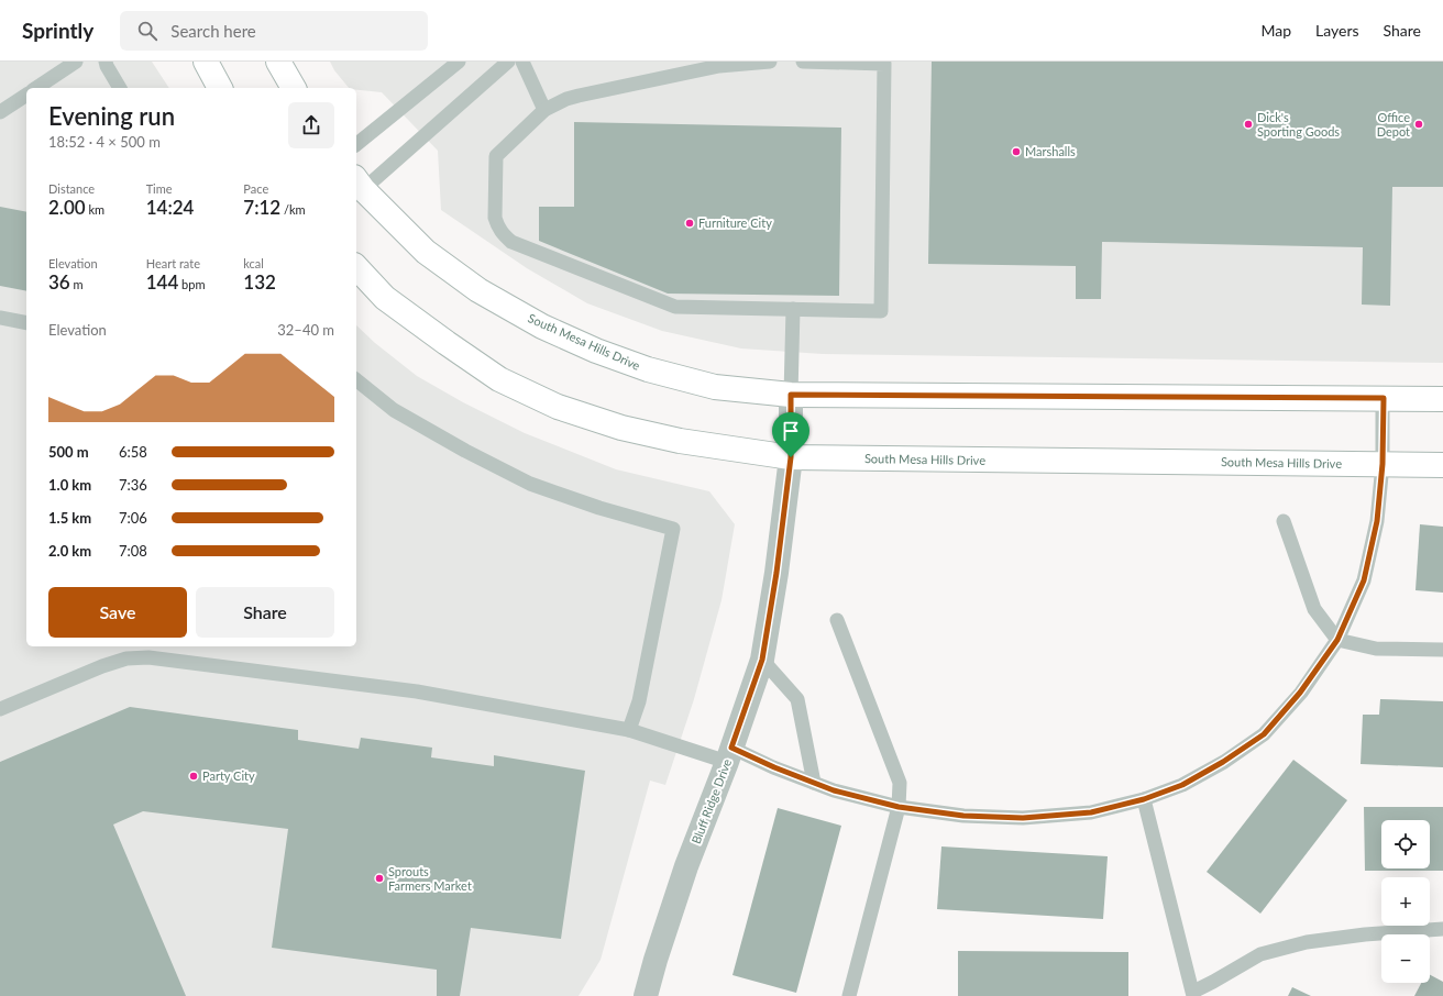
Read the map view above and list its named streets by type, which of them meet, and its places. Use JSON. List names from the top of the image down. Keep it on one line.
{"streets":{"street":["South Mesa Hills Drive","Bluff Ridge Drive"]},"crossings":[["South Mesa Hills Drive","Bluff Ridge Drive"]],"places":["Dick's Sporting Goods","Office Depot","Marshalls","Furniture City","Party City","Sprouts Farmers Market"],"page":{"header":"Sprintly","search":"Search here","nav":["Map","Layers","Share"],"heading":["Evening run","18:52 · 4 × 500 m"],"stats":[["Distance","2.00 km"],["Time","14:24"],["Pace","7:12 /km"],["Elevation","36 m"],["Heart rate","144 bpm"],["kcal","132"]],"chart":["Elevation","32–40 m"],"list":[{"name":"500 m","note":"6:58"},{"name":"1.0 km","note":"7:36"},{"name":"1.5 km","note":"7:06"},{"name":"2.0 km","note":"7:08"}],"buttons":["Save","Share"],"map_buttons":["+","−"]}}
